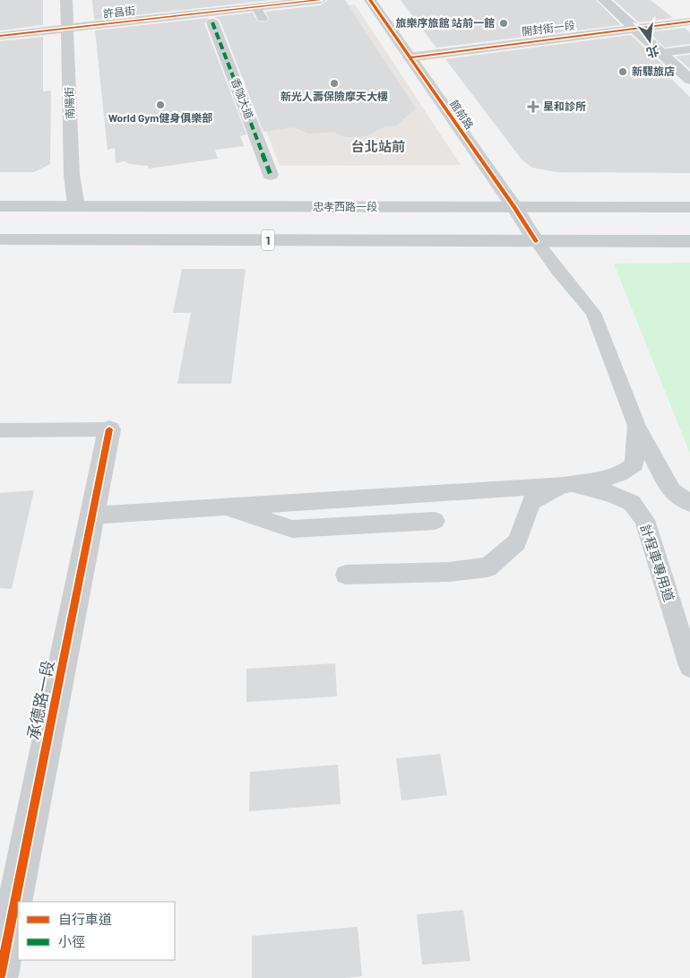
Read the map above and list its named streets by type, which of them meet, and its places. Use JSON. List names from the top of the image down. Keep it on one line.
{"streets":{"main road":["忠孝西路一段","1"],"street":["許昌街","開封街一段","香咖大道","南陽街","館前路","承德路一段"],"lane":["計程車專用道"]},"crossings":[["許昌街","南陽街"],["開封街一段","館前路"],["南陽街","忠孝西路一段"],["館前路","忠孝西路一段"],["館前路","1"]],"districts":["台北站前"],"places":{"other":["旅樂序旅館 站前一館","新驛旅店","新光人壽保險摩天大樓","World Gym健身俱樂部"],"health":["星和診所"]},"legend":["自行車道","小徑"],"north":"bottom"}
